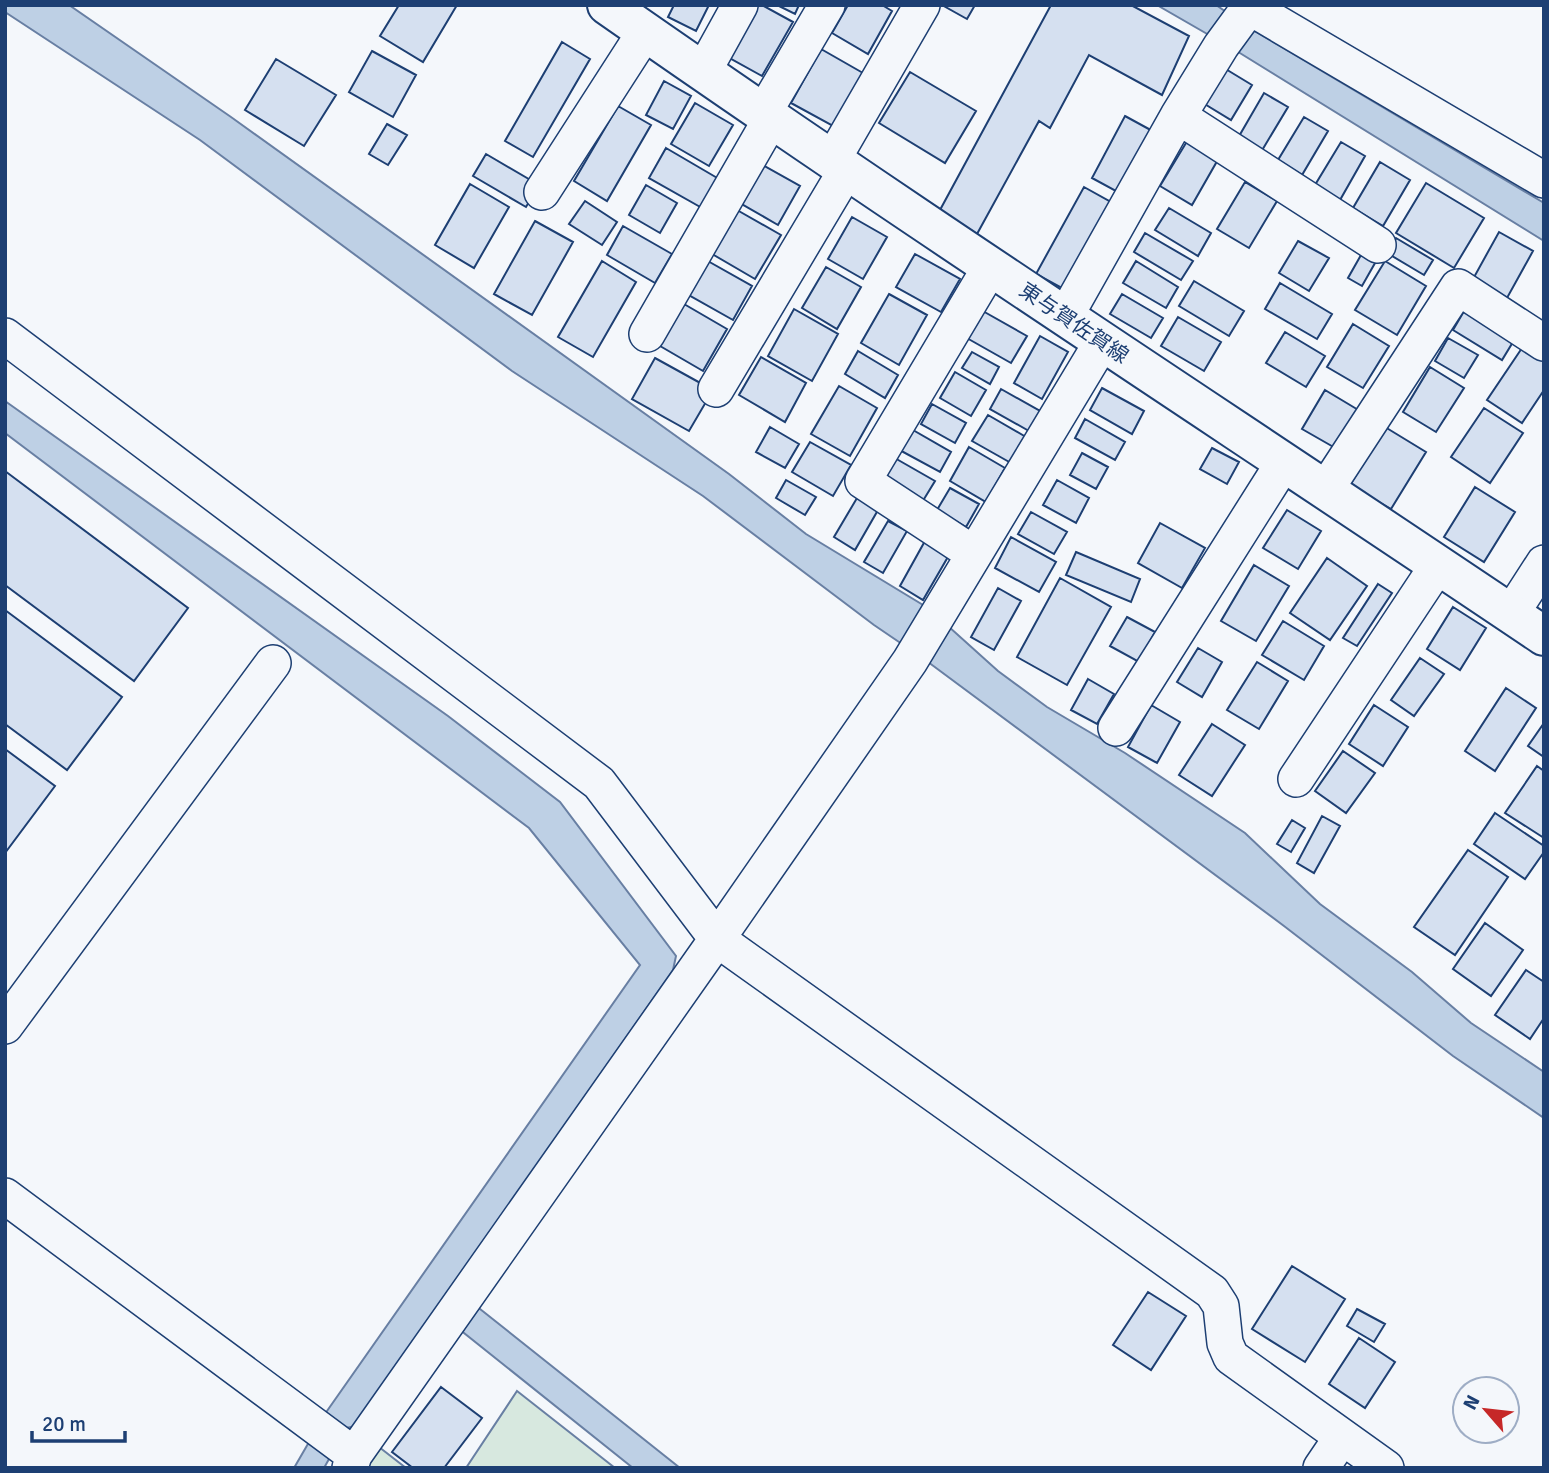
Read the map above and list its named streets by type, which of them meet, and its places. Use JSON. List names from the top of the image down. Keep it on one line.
{"streets":{"main road":["東与賀佐賀線"]},"scale_bar":"20 m","north":"top left"}
